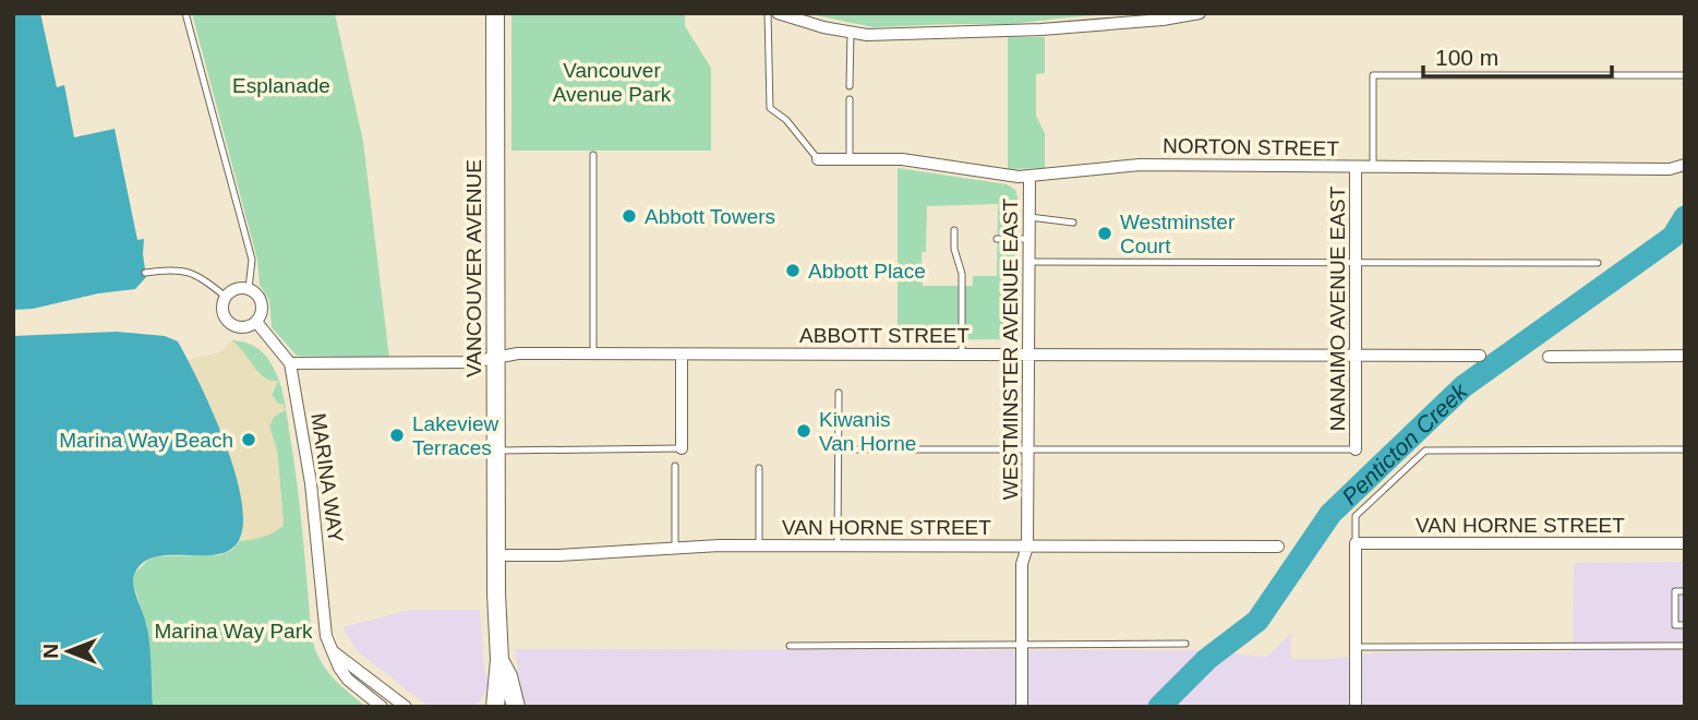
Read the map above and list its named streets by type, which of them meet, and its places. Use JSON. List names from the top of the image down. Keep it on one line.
{"streets":{"street":["NORTON STREET","VANCOUVER AVENUE","NANAIMO AVENUE EAST","ABBOTT STREET","WESTMINSTER AVENUE EAST","MARINA WAY","VAN HORNE STREET"]},"crossings":[["NORTON STREET","NANAIMO AVENUE EAST"],["NORTON STREET","WESTMINSTER AVENUE EAST"],["VANCOUVER AVENUE","ABBOTT STREET"],["VANCOUVER AVENUE","VAN HORNE STREET"],["NANAIMO AVENUE EAST","ABBOTT STREET"],["ABBOTT STREET","WESTMINSTER AVENUE EAST"],["ABBOTT STREET","MARINA WAY"],["WESTMINSTER AVENUE EAST","VAN HORNE STREET"]],"water":["Penticton Creek"],"parks":["Vancouver Avenue Park","Esplanade","Marina Way Park"],"places":["Abbott Towers","Westminster Court","Abbott Place","Kiwanis Van Horne","Lakeview Terraces","Marina Way Beach"],"scale_bar":"100 m","north":"left"}
